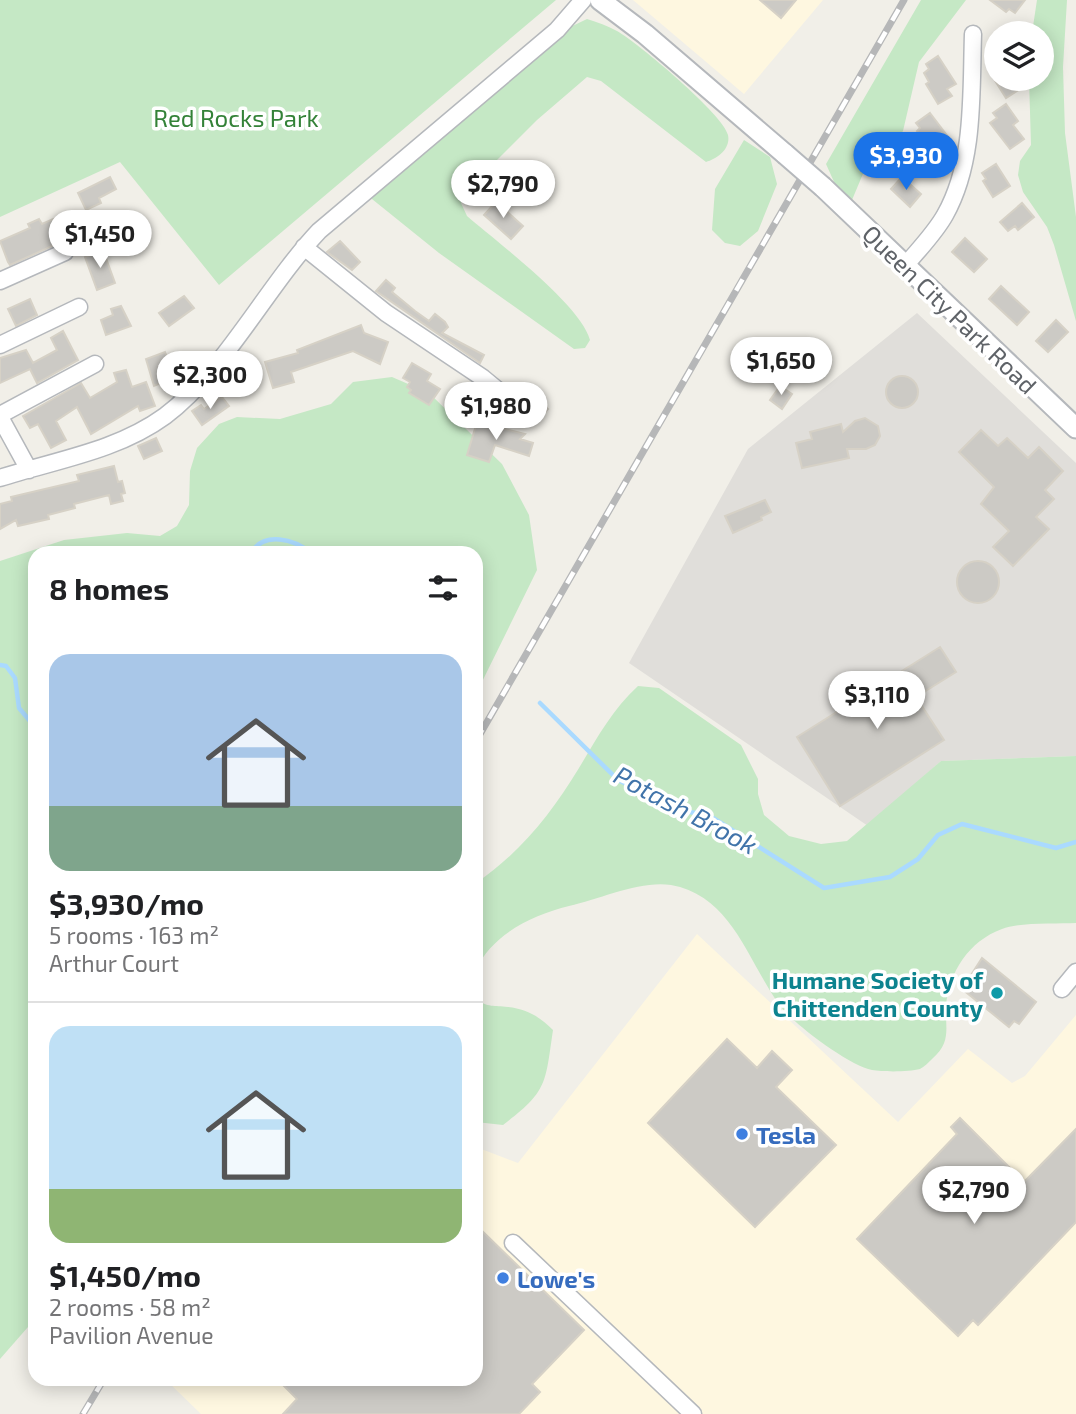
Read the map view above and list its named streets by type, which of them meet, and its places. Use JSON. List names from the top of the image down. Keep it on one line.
{"streets":{"street":["Queen City Park Road"]},"water":["Potash Brook"],"parks":["Red Rocks Park"],"places":["Humane Society of Chittenden County","Tesla","Lowe's"],"page":{"price":["$3,930","$2,790","$1,450","$1,650","$2,300","$1,980","$3,110","$2,790"],"heading":"8 homes","list":[{"name":"$3,930/mo","note":"5 rooms · 163 m² · Arthur Court"},{"name":"$1,450/mo","note":"2 rooms · 58 m² · Pavilion Avenue"}]}}
